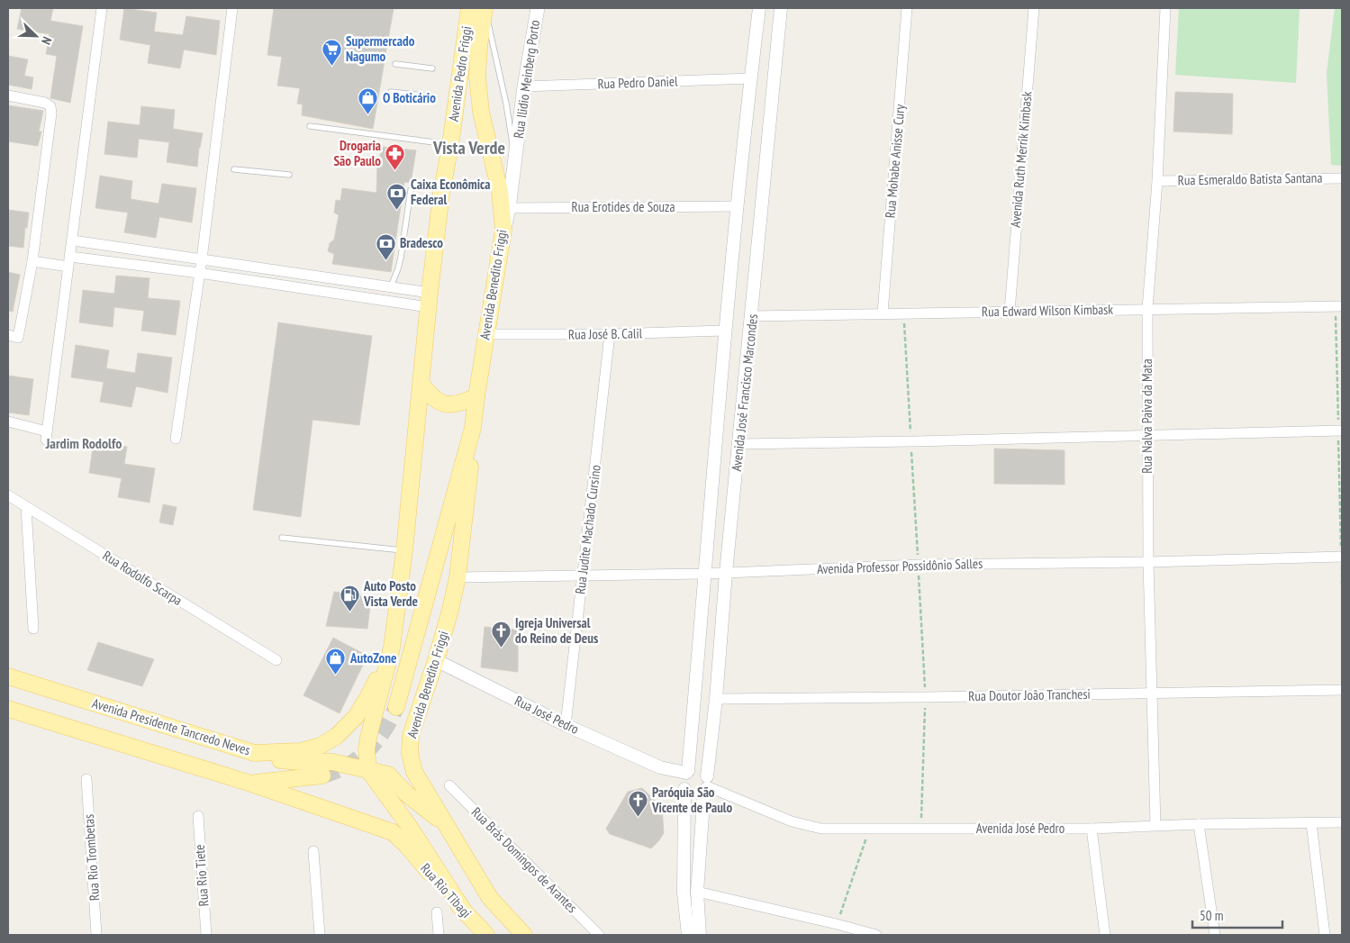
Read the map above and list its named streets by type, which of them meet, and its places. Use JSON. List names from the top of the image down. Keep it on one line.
{"streets":{"main road":["Avenida Pedro Friggi","Rua Ilidio Meinberg Porto","Avenida Benedito Friggi","Avenida Presidente Tancredo Neves","Rua Rio Tibagi"],"street":["Rua Pedro Daniel","Avenida Ruth Merrik Kimbask","Rua Mohabe Anisse Cury","Rua Esmeraldo Batista Santana","Rua Erotides de Souza","Rua Edward Wilson Kimbask","Rua José B. Calil","Avenida José Francisco Marcondes","Rua Nalva Paiva da Mata","Rua Judite Machado Cursino","Avenida Professor Possidônio Salles","Rua Rodolfo Scarpa","Rua Doutor João Tranchesi","Rua José Pedro","Avenida José Pedro","Rua Rio Trombetas","Rua Brás Domingos de Arantes","Rua Rio Tiete"]},"crossings":[["Rua Ilidio Meinberg Porto","Rua Pedro Daniel"],["Rua Ilidio Meinberg Porto","Rua Erotides de Souza"],["Rua Ilidio Meinberg Porto","Avenida Benedito Friggi"],["Rua Pedro Daniel","Avenida José Francisco Marcondes"],["Avenida Ruth Merrik Kimbask","Rua Edward Wilson Kimbask"],["Rua Mohabe Anisse Cury","Rua Edward Wilson Kimbask"],["Rua Esmeraldo Batista Santana","Rua Nalva Paiva da Mata"],["Rua Erotides de Souza","Avenida José Francisco Marcondes"],["Avenida Benedito Friggi","Rua José B. Calil"],["Avenida Benedito Friggi","Avenida Professor Possidônio Salles"],["Avenida Benedito Friggi","Rua José Pedro"],["Rua Edward Wilson Kimbask","Avenida José Francisco Marcondes"],["Rua Edward Wilson Kimbask","Rua Nalva Paiva da Mata"],["Rua José B. Calil","Avenida José Francisco Marcondes"],["Rua José B. Calil","Rua Judite Machado Cursino"],["Avenida José Francisco Marcondes","Avenida Professor Possidônio Salles"],["Avenida José Francisco Marcondes","Rua Doutor João Tranchesi"],["Avenida José Francisco Marcondes","Rua José Pedro"],["Avenida José Francisco Marcondes","Avenida José Pedro"],["Rua Nalva Paiva da Mata","Avenida Professor Possidônio Salles"],["Rua Nalva Paiva da Mata","Rua Doutor João Tranchesi"],["Rua Nalva Paiva da Mata","Avenida José Pedro"],["Rua Judite Machado Cursino","Avenida Professor Possidônio Salles"],["Rua Judite Machado Cursino","Rua José Pedro"]],"districts":["Vista Verde","Jardim Rodolfo"],"places":{"supermarket":["Supermercado Nagumo"],"shop":["O Boticário","AutoZone"],"pharmacy":["Drogaria São Paulo"],"bank":["Caixa Econômica Federal","Bradesco"],"fuel station":["Auto Posto Vista Verde"],"church":["Igreja Universal do Reino de Deus","Paróquia São Vicente de Paulo"]},"scale_bar":"50 m","north":"bottom right"}
